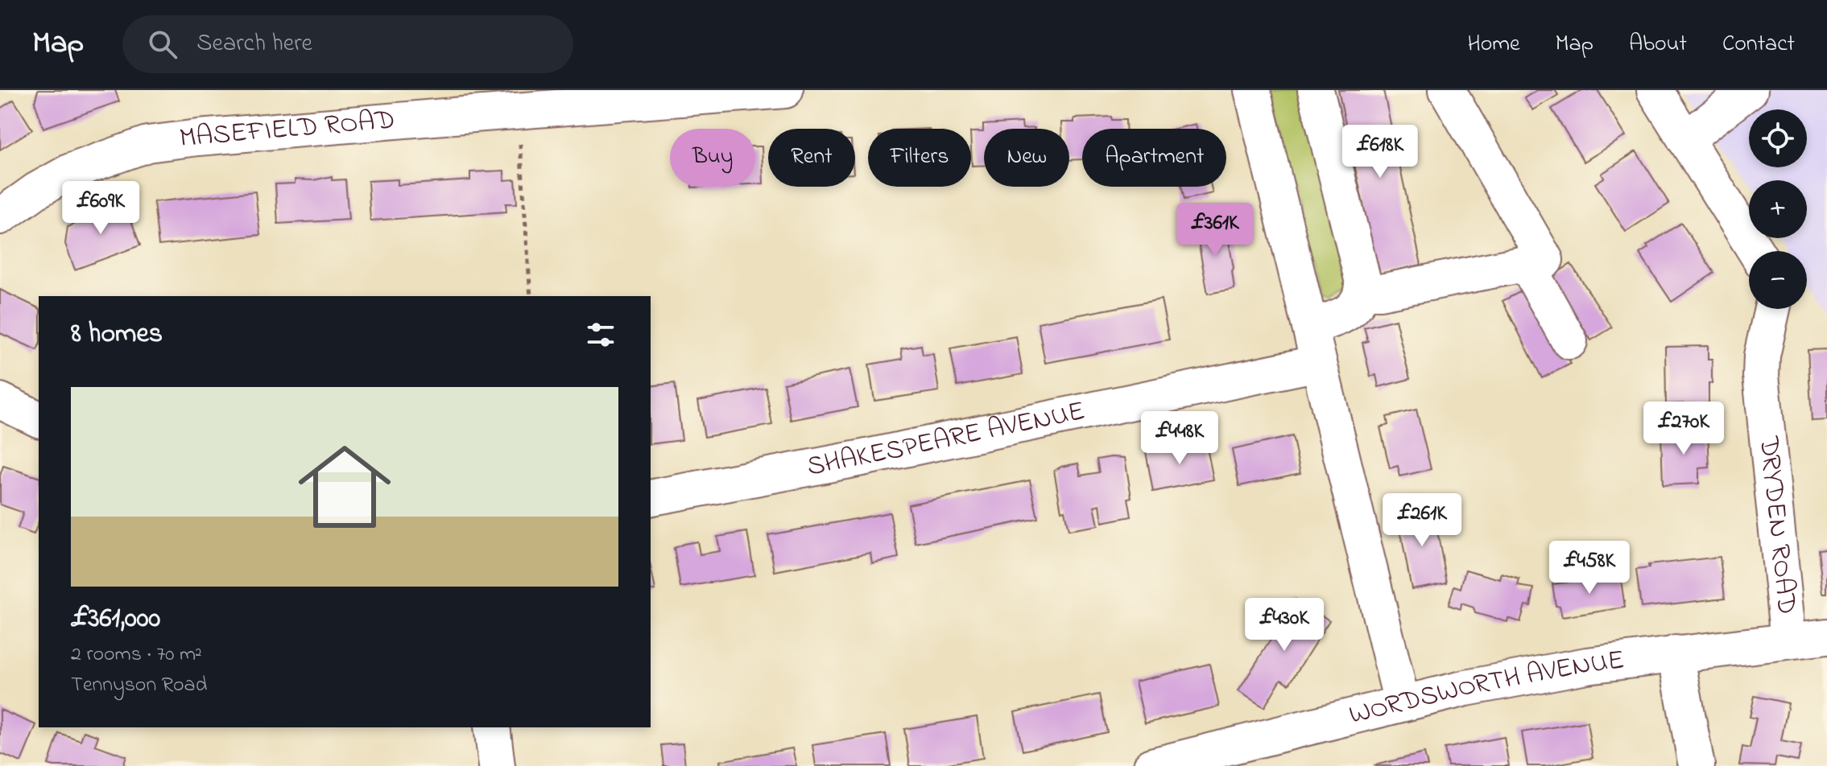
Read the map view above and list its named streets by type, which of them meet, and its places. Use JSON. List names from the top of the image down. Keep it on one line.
{"streets":{"street":["MASEFIELD ROAD","SHAKESPEARE AVENUE","DRYDEN ROAD","WORDSWORTH AVENUE"]},"crossings":[["DRYDEN ROAD","WORDSWORTH AVENUE"]],"page":{"header":"Map","search":"Search here","nav":["Home","Map","About","Contact"],"map_buttons":["+","−"],"price":["£618K","£609K","£361K","£270K","£448K","£261K","£458K","£430K"],"chip":["Buy","Rent","Filters","New","Apartment"],"heading":"8 homes","list":[{"name":"£361,000","note":"2 rooms · 70 m² · Tennyson Road"}]}}
